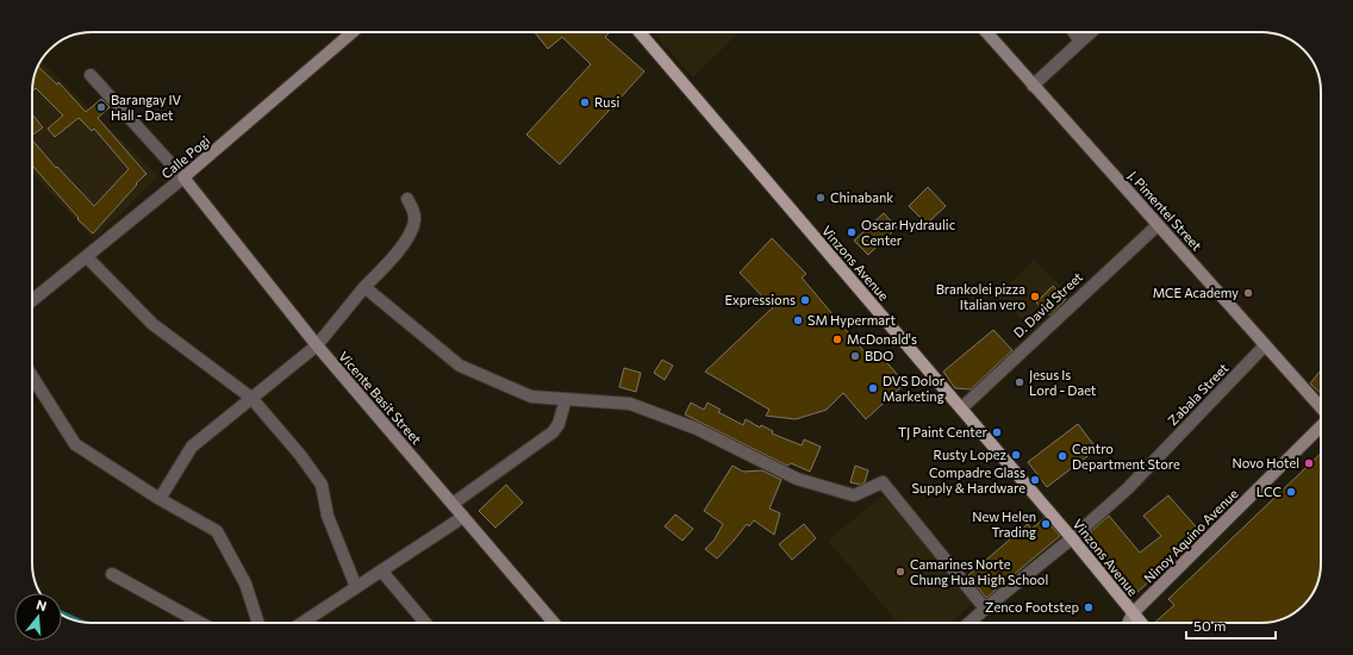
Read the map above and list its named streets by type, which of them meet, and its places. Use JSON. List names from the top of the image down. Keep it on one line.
{"streets":{"main road":["Vinzons Avenue"],"street":["Calle Pogi","J. Pimentel Street","D. David Street","Zabala Street","Vicente Basit Street","Ninoy Aquino Avenue"]},"crossings":[["Calle Pogi","Vicente Basit Street"],["J. Pimentel Street","D. David Street"],["J. Pimentel Street","Zabala Street"],["Vinzons Avenue","D. David Street"],["Vinzons Avenue","Zabala Street"],["Vinzons Avenue","Ninoy Aquino Avenue"]],"places":["Rusi","Barangay IV Hall - Daet","Chinabank","Oscar Hydraulic Center","MCE Academy","Brankolei pizza Italian vero","Expressions","SM Hypermart","McDonald's","BDO","Jesus Is Lord - Daet","DVS Dolor Marketing","TJ Paint Center","Rusty Lopez","Centro Department Store","Novo Hotel","Compadre Glass Supply & Hardware","LCC","New Helen Trading","Camarines Norte Chung Hua High School","Zenco Footstep"],"scale_bar":"50 m","north":"top"}
